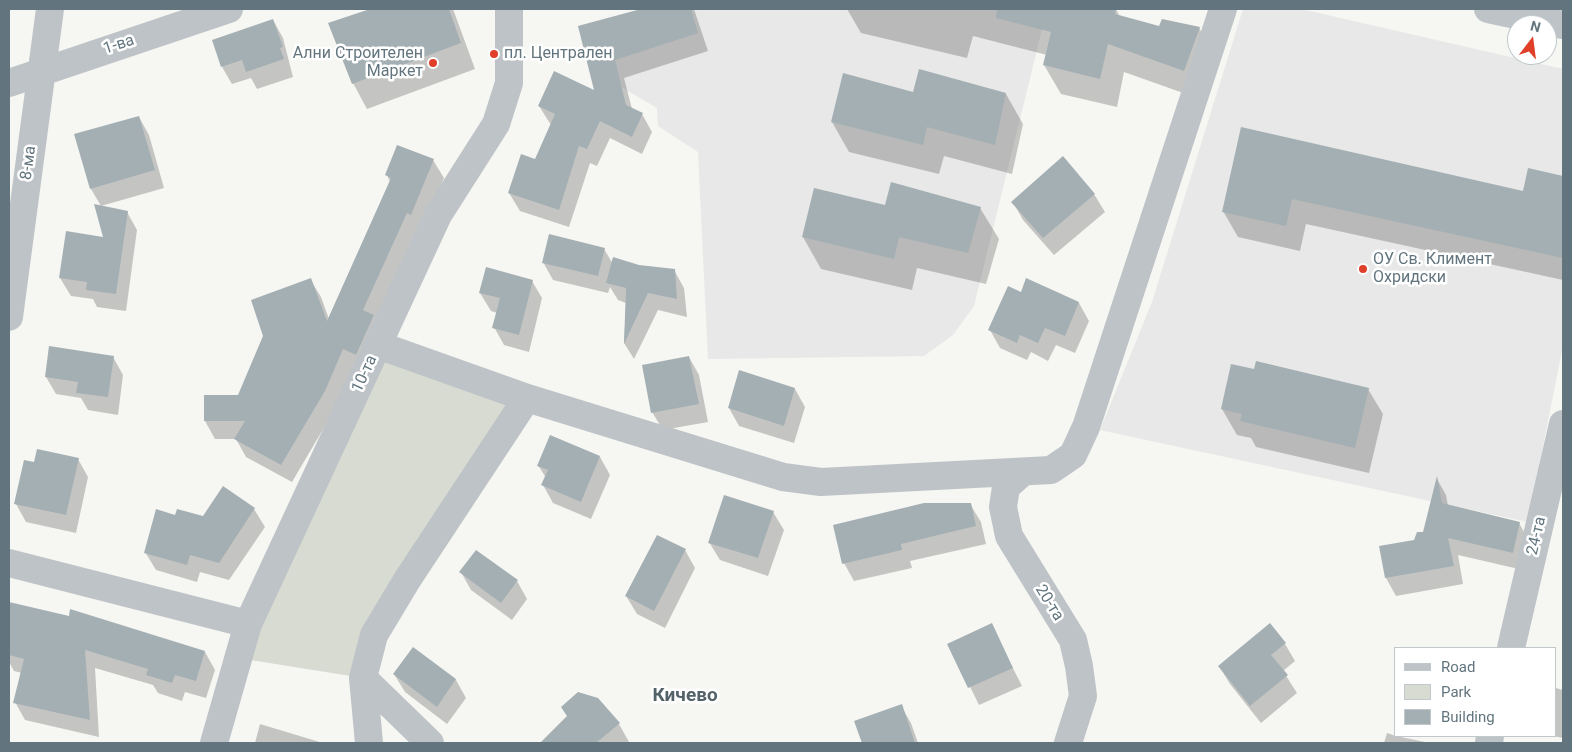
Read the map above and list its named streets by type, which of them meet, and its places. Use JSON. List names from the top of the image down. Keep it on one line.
{"streets":{"street":["1-ва","8-ма","10-та","24-та","20-та"]},"crossings":[["1-ва","8-ма"]],"districts":["Кичево"],"places":["пл. Централен","Ални Строителен Маркет","ОУ Св. Климент Охридски"],"legend":["Road","Park","Building"],"north":"top"}
